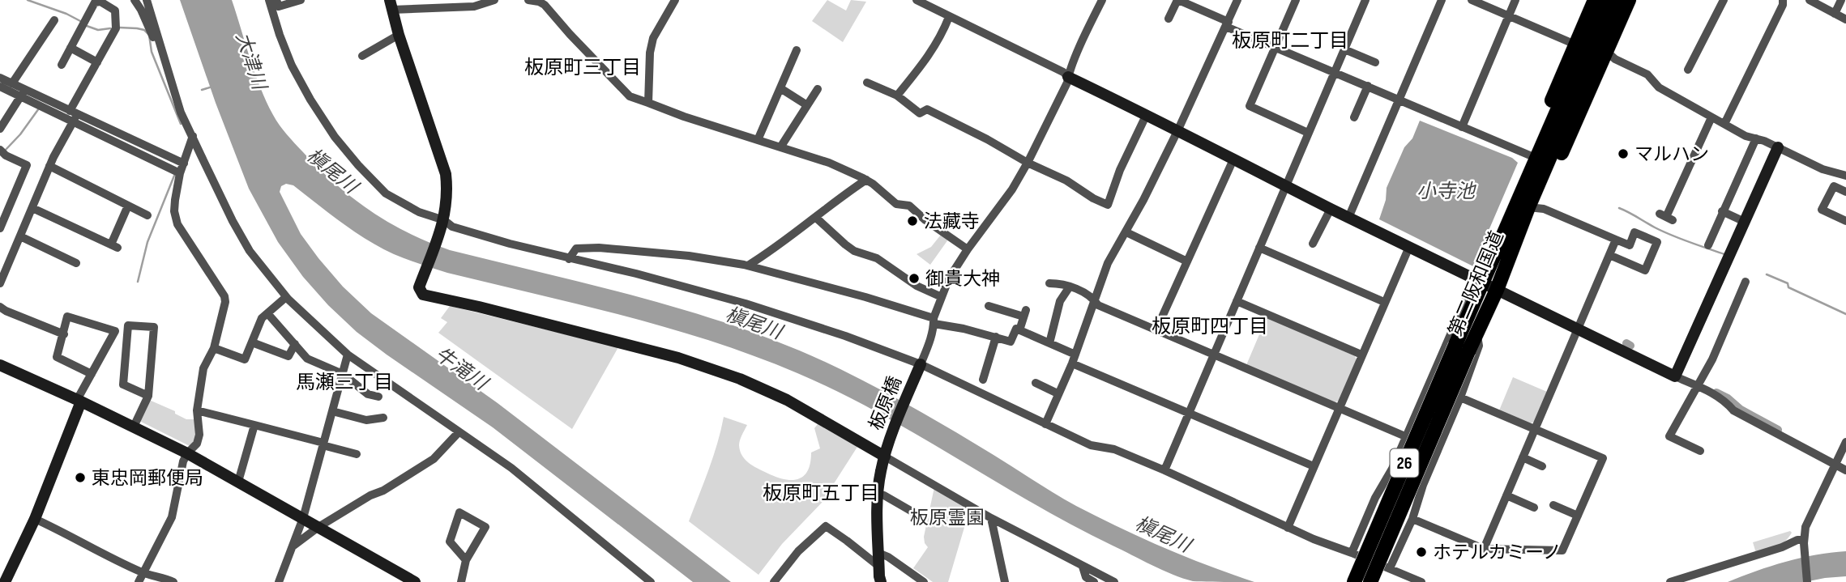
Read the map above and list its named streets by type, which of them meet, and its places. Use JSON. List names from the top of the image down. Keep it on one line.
{"streets":{"highway":["第二阪和国道","26"],"street":["板原橋"]},"crossings":[["第二阪和国道","26"]],"districts":["板原町二丁目","板原町三丁目","板原町四丁目","馬瀬三丁目","板原町五丁目"],"water":["大津川","槇尾川","小寺池","牛滝川"],"parks":["板原霊園"],"places":["マルハン","法藏寺","御貴大神","東忠岡郵便局","ホテルカミーノ"]}
